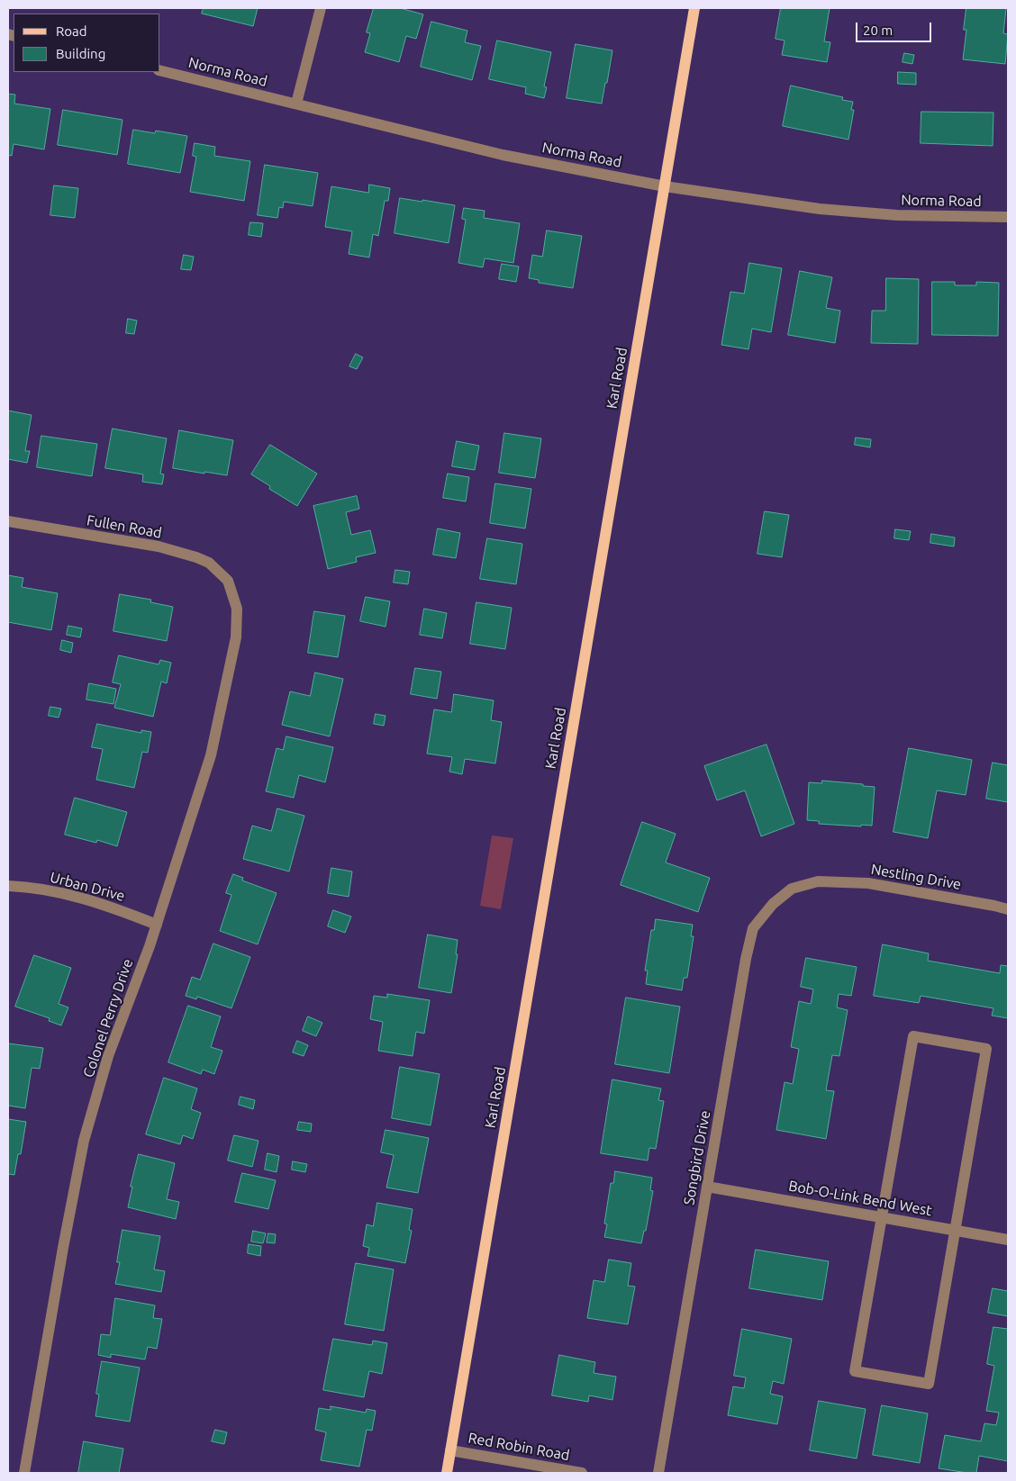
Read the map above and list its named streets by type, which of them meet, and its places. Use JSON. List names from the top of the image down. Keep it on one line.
{"streets":{"main road":["Karl Road"],"street":["Norma Road","Fullen Road","Nestling Drive","Urban Drive","Colonel Perry Drive","Songbird Drive","Bob-O-Link Bend West","Red Robin Road"]},"crossings":[["Norma Road","Karl Road"],["Karl Road","Red Robin Road"],["Fullen Road","Colonel Perry Drive"],["Nestling Drive","Songbird Drive"],["Urban Drive","Colonel Perry Drive"],["Songbird Drive","Bob-O-Link Bend West"]],"legend":["Road","Building"],"scale_bar":"20 m"}
